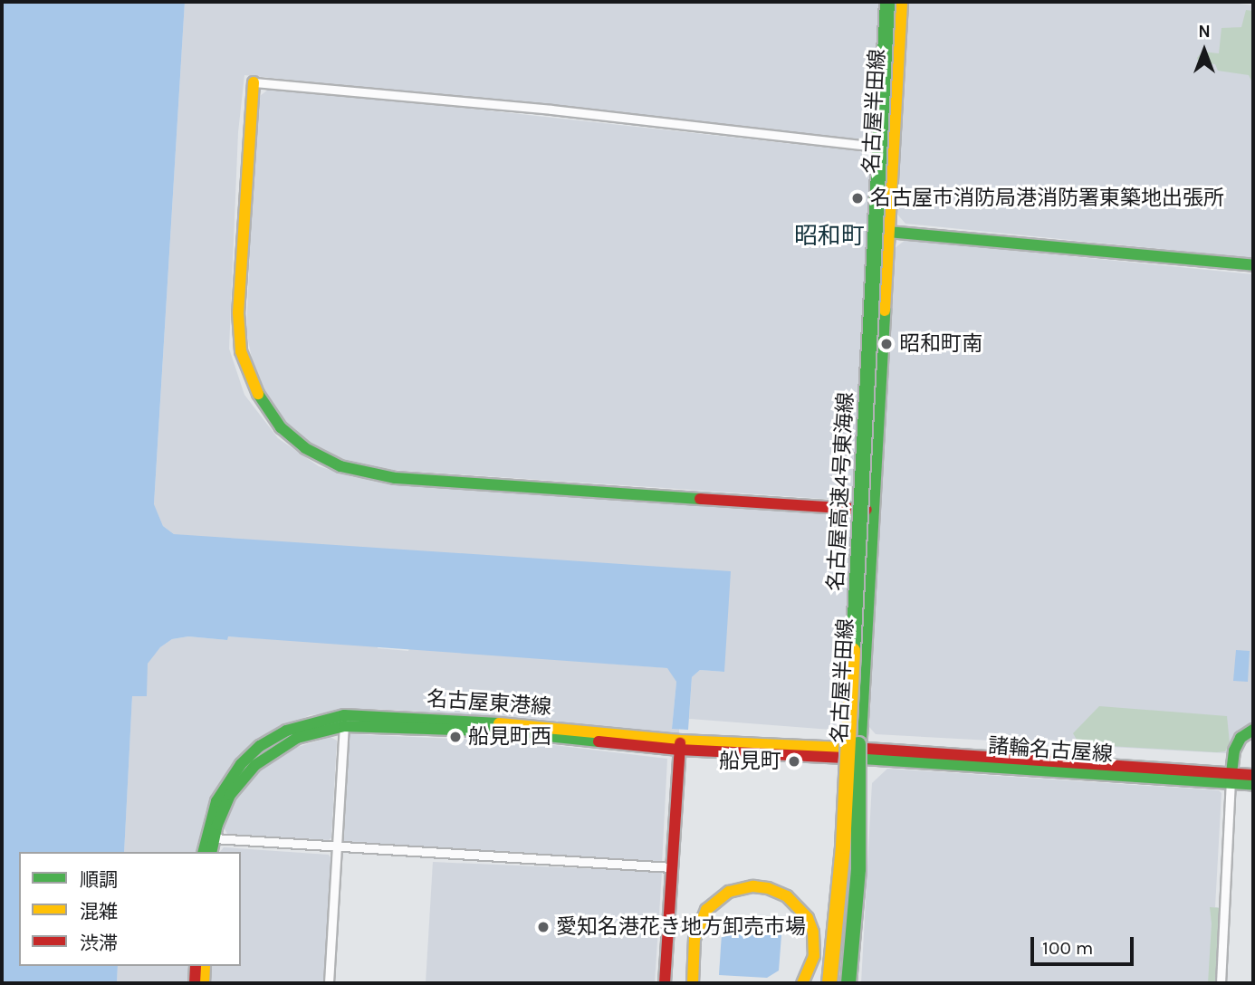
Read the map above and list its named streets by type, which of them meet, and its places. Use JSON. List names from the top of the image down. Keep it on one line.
{"streets":{"main road":["名古屋半田線","名古屋高速4号東海線","名古屋東港線","諸輪名古屋線"]},"crossings":[["名古屋半田線","名古屋高速4号東海線"],["名古屋半田線","名古屋東港線"],["名古屋半田線","諸輪名古屋線"],["名古屋高速4号東海線","名古屋東港線"],["名古屋高速4号東海線","諸輪名古屋線"],["名古屋東港線","諸輪名古屋線"]],"districts":["昭和町"],"places":["名古屋市消防局港消防署東築地出張所","昭和町南","船見町西","船見町","愛知名港花き地方卸売市場"],"legend":["順調","混雑","渋滞"],"scale_bar":"100 m","north":"top"}
